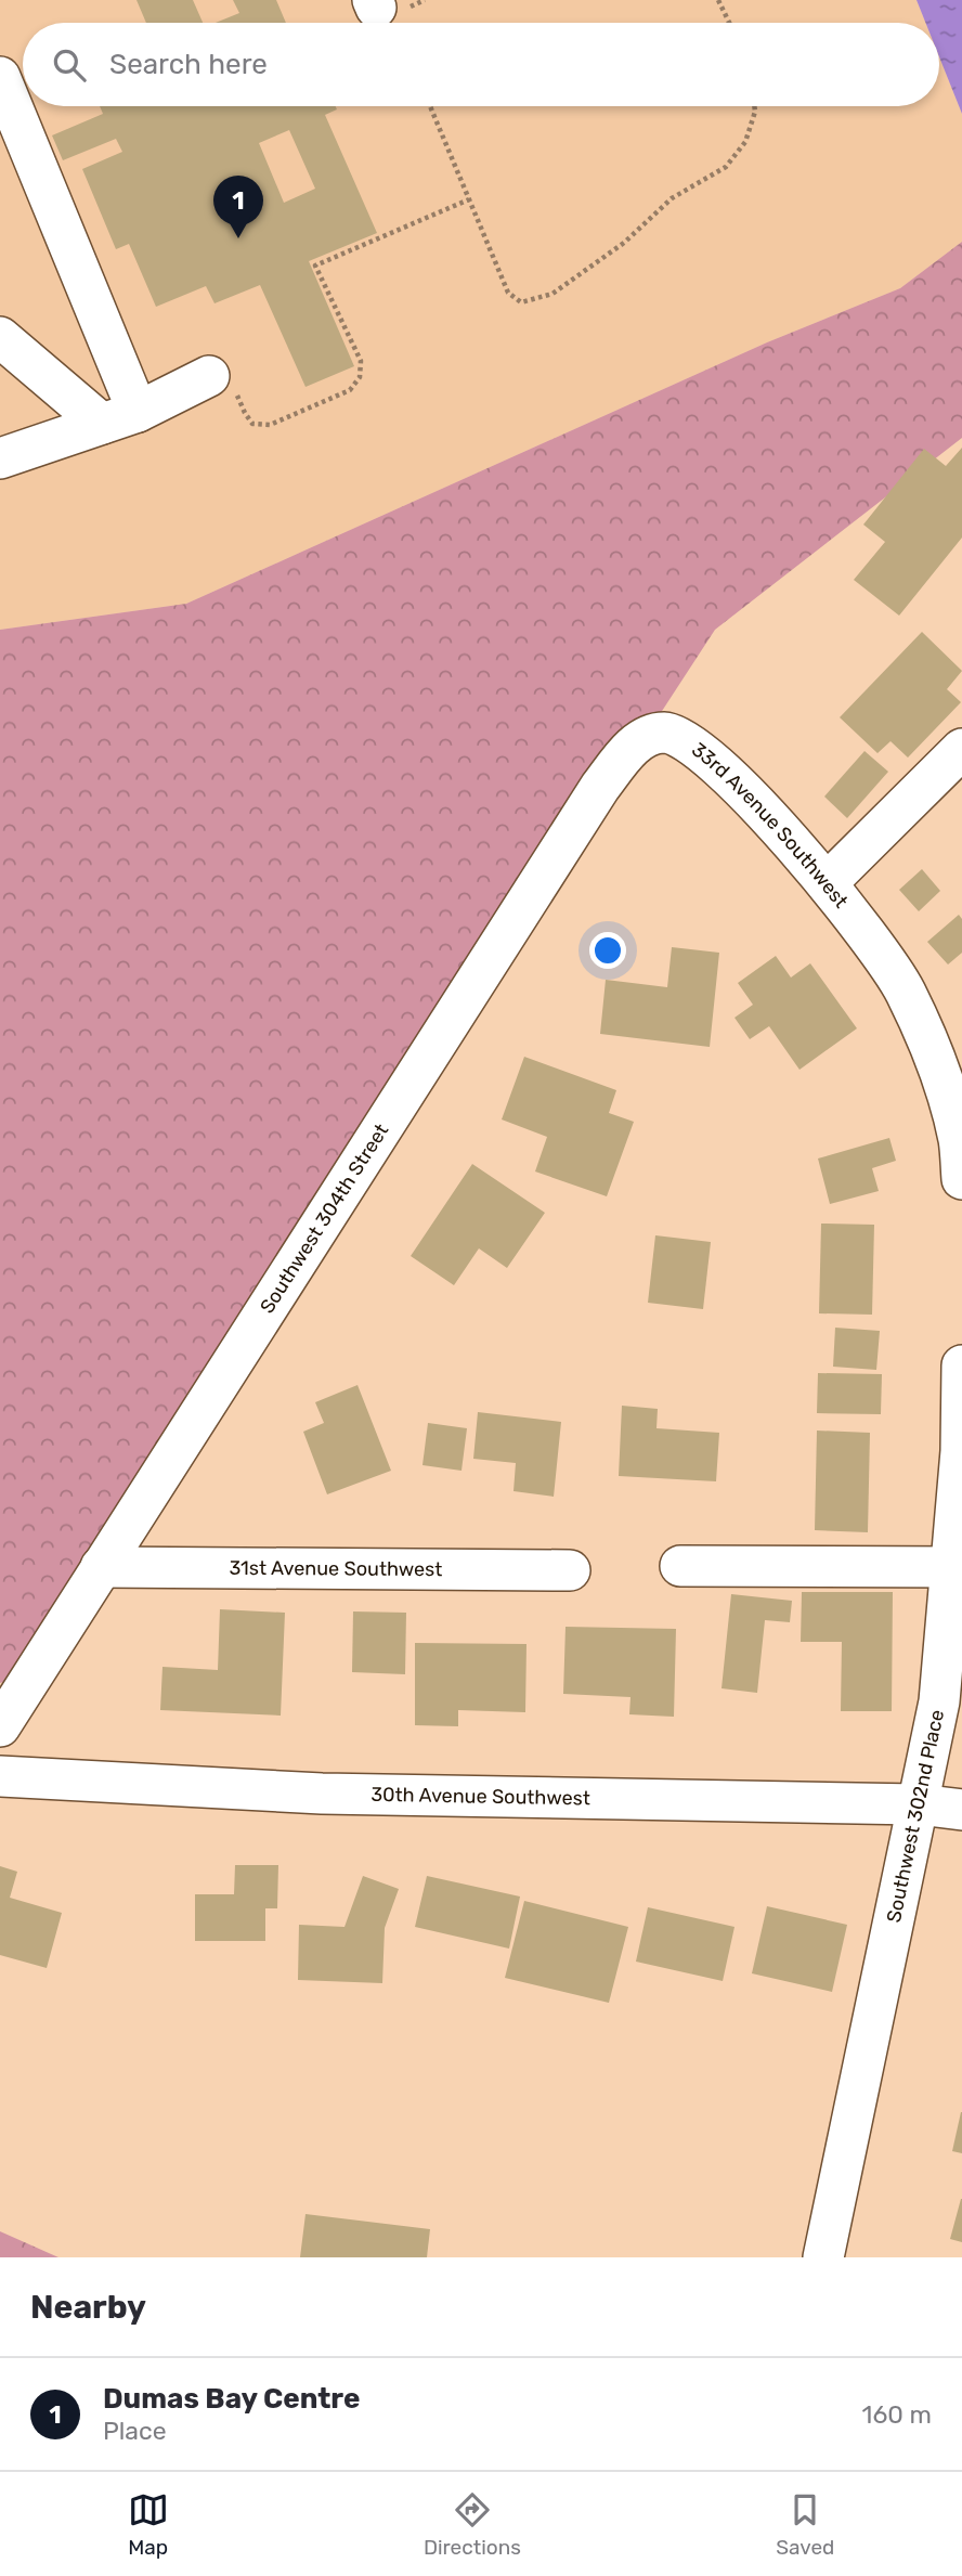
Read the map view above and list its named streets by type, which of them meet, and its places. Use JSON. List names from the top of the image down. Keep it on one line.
{"streets":{"street":["33rd Avenue Southwest","Southwest 304th Street","31st Avenue Southwest","30th Avenue Southwest","Southwest 302nd Place"]},"crossings":[["33rd Avenue Southwest","Southwest 304th Street"],["Southwest 304th Street","31st Avenue Southwest"],["30th Avenue Southwest","Southwest 302nd Place"]],"page":{"search":"Search here","pins":"1","heading":"Nearby","list":[{"mark":"1","name":"Dumas Bay Centre","note":"Place","value":"160 m"}],"nav":["Map","Directions","Saved"]}}
